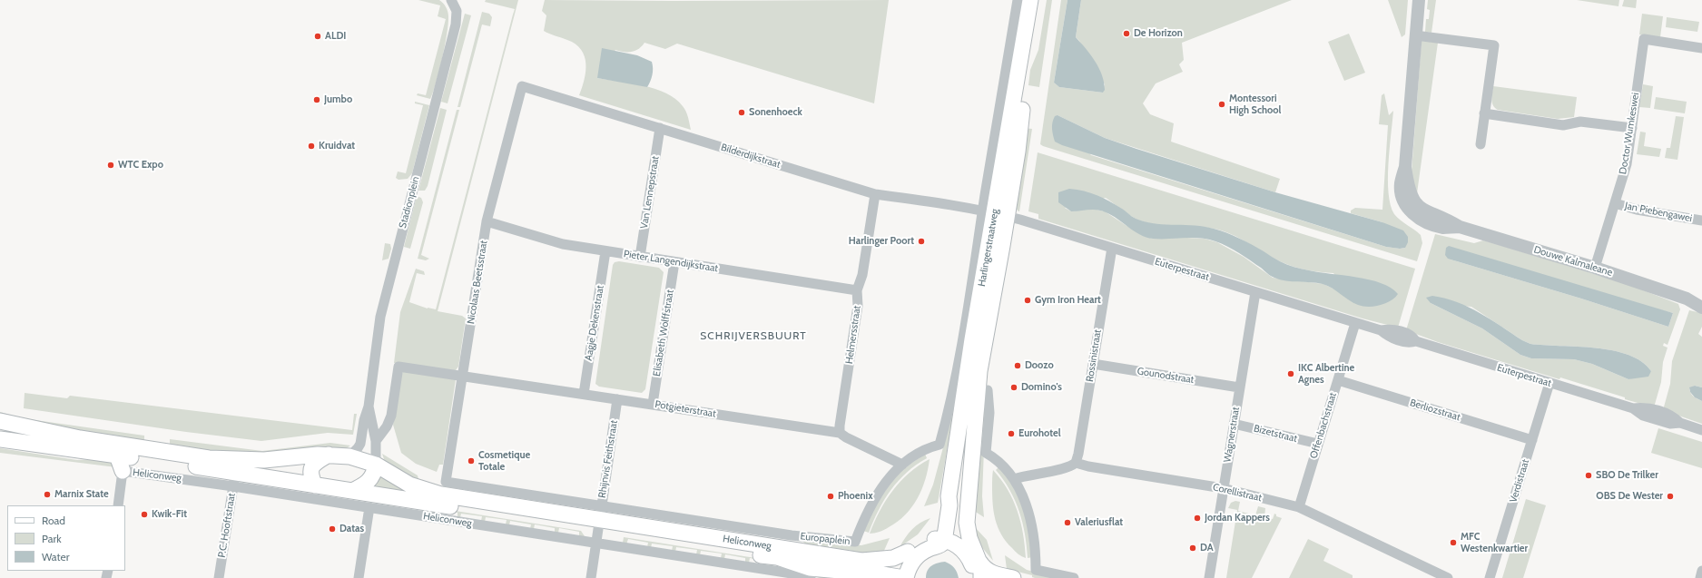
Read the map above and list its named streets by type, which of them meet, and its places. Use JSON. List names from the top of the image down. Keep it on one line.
{"streets":{"main road":["Harlingerstraatweg","Heliconweg"],"street":["Doctor Wumkeswei","Bilderdijkstraat","Van Lennepstraat","Stadionplein","Jan Piebengawei","Pieter Langendijkstraat","Douwe Kalmaleane","Euterpestraat","Nicolaas Beetsstraat","Aagje Dekenstraat","Elisabeth Wolffstraat","Helmersstraat","Rossinistraat","Gounodstraat","Potgieterstraat","Berliozstraat","Offenbachstraat","Bizetstraat","Wagnerstraat","Rhijnvis Feithstraat","Verdistraat","Corellistraat","P.C. Hooftstraat","Europaplein"]},"crossings":[["Doctor Wumkeswei","Jan Piebengawei"],["Doctor Wumkeswei","Douwe Kalmaleane"],["Bilderdijkstraat","Van Lennepstraat"],["Bilderdijkstraat","Harlingerstraatweg"],["Bilderdijkstraat","Euterpestraat"],["Bilderdijkstraat","Nicolaas Beetsstraat"],["Bilderdijkstraat","Helmersstraat"],["Van Lennepstraat","Pieter Langendijkstraat"],["Stadionplein","Potgieterstraat"],["Stadionplein","Heliconweg"],["Harlingerstraatweg","Euterpestraat"],["Harlingerstraatweg","Europaplein"],["Pieter Langendijkstraat","Nicolaas Beetsstraat"],["Pieter Langendijkstraat","Aagje Dekenstraat"],["Pieter Langendijkstraat","Elisabeth Wolffstraat"],["Pieter Langendijkstraat","Helmersstraat"],["Euterpestraat","Rossinistraat"],["Euterpestraat","Offenbachstraat"],["Euterpestraat","Wagnerstraat"],["Euterpestraat","Verdistraat"],["Nicolaas Beetsstraat","Potgieterstraat"],["Nicolaas Beetsstraat","Heliconweg"],["Aagje Dekenstraat","Potgieterstraat"],["Elisabeth Wolffstraat","Potgieterstraat"],["Helmersstraat","Potgieterstraat"],["Rossinistraat","Gounodstraat"],["Rossinistraat","Corellistraat"],["Gounodstraat","Wagnerstraat"],["Potgieterstraat","Rhijnvis Feithstraat"],["Potgieterstraat","Europaplein"],["Berliozstraat","Offenbachstraat"],["Berliozstraat","Verdistraat"],["Offenbachstraat","Bizetstraat"],["Offenbachstraat","Corellistraat"],["Bizetstraat","Wagnerstraat"],["Wagnerstraat","Corellistraat"],["Rhijnvis Feithstraat","Heliconweg"],["Heliconweg","P.C. Hooftstraat"],["Heliconweg","Europaplein"]],"districts":["SCHRIJVERSBUURT"],"places":["De Horizon","ALDI","Jumbo","Montessori High School","Sonenhoeck","Kruidvat","WTC Expo","Harlinger Poort","Gym Iron Heart","Doozo","IKC Albertine Agnes","Domino's","Eurohotel","Cosmetique Totale","SBO De Trilker","Marnix State","Phoenix","OBS De Wester","Kwik-Fit","Jordan Kappers","Valeriusflat","Datas","MFC Westenkwartier","DA"],"legend":["Road","Park","Water"]}
